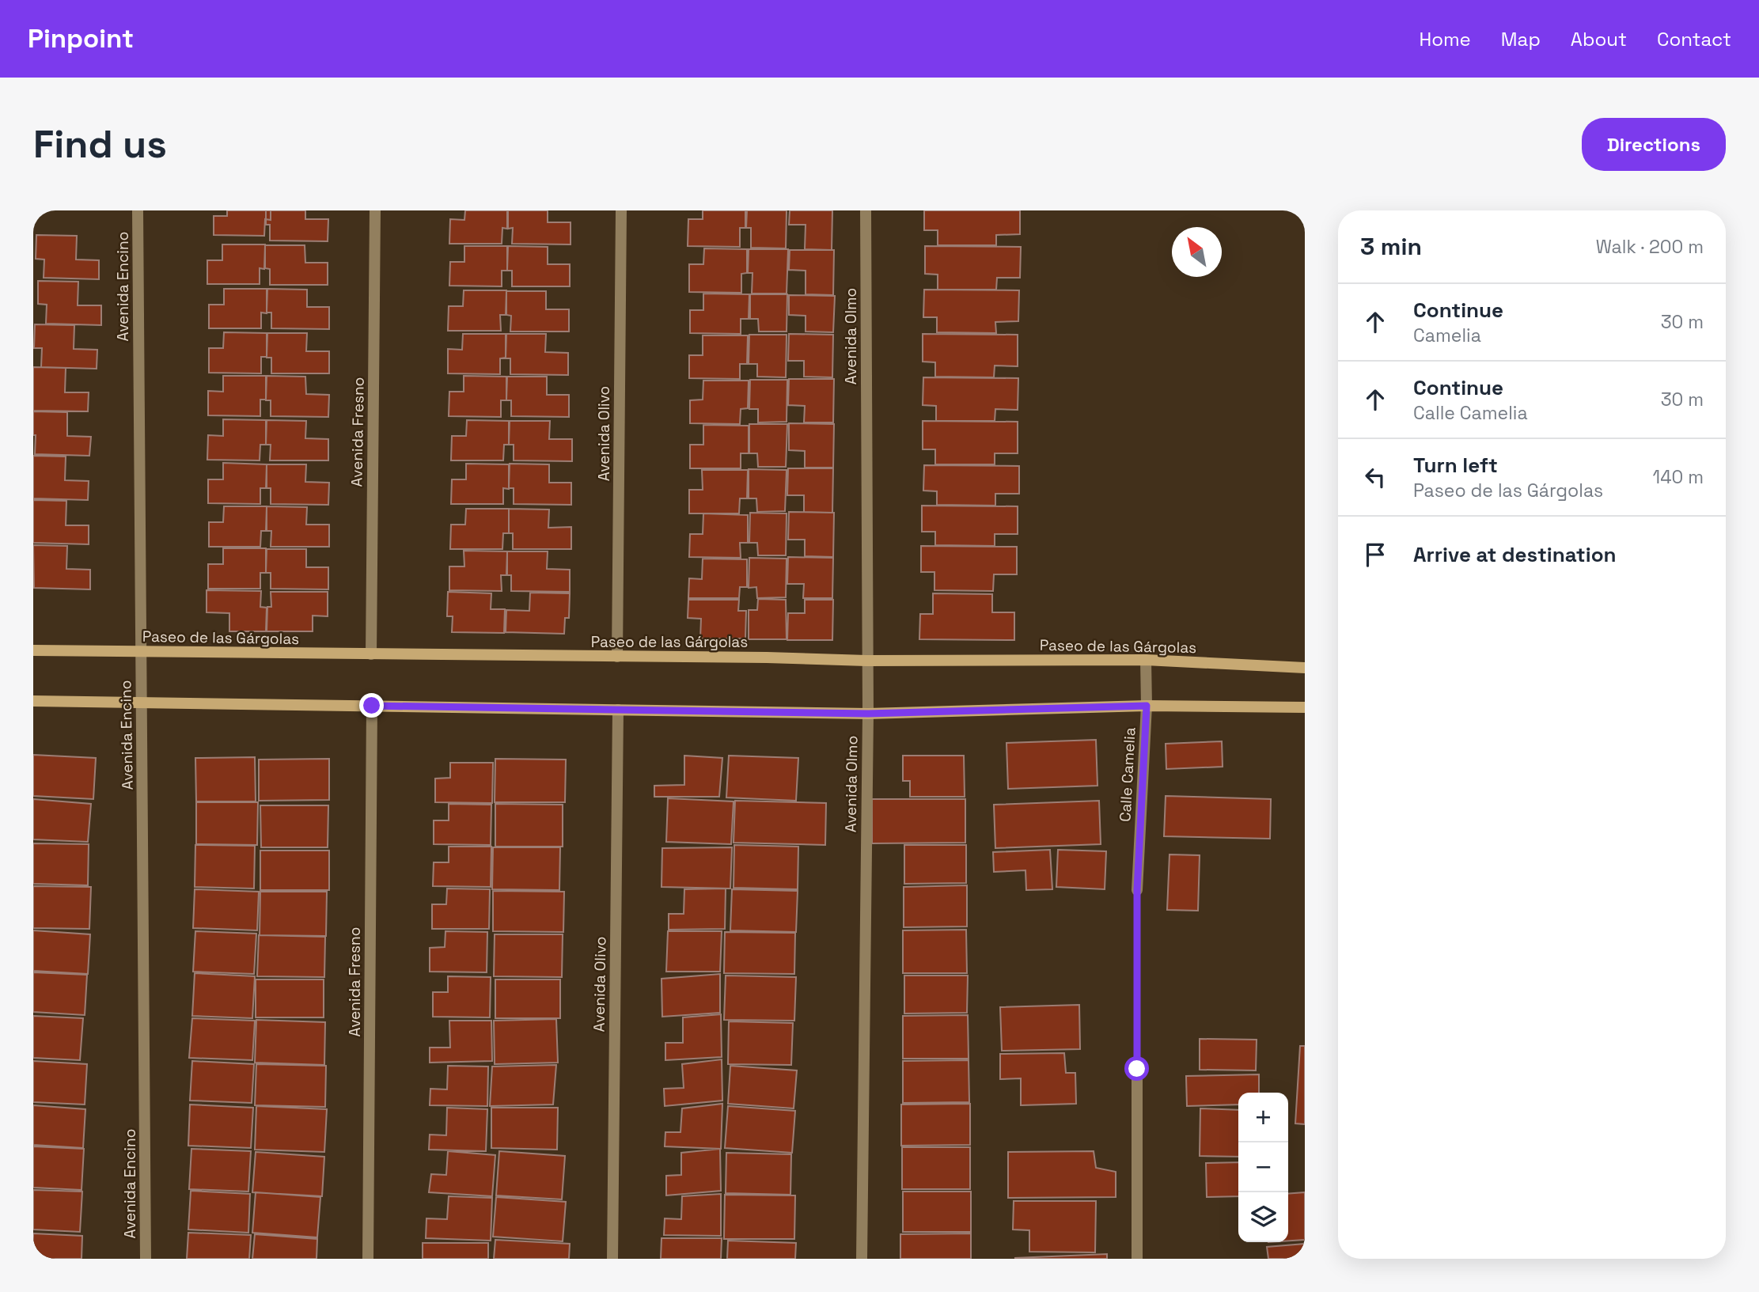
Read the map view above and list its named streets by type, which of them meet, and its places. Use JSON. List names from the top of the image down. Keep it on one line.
{"streets":{"street":["Avenida Encino","Avenida Olmo","Avenida Fresno","Avenida Olivo","Paseo de las Gárgolas","Calle Camelia"]},"crossings":[["Avenida Encino","Paseo de las Gárgolas"],["Avenida Olmo","Paseo de las Gárgolas"],["Avenida Fresno","Paseo de las Gárgolas"],["Avenida Olivo","Paseo de las Gárgolas"],["Paseo de las Gárgolas","Calle Camelia"]],"north":"top left","page":{"header":"Pinpoint","nav":["Home","Map","About","Contact"],"buttons":"Directions","title":"Find us","heading":["3 min","Walk · 200 m"],"list":[["Continue","Camelia","30 m"],["Continue","Calle Camelia","30 m"],["Turn left","Paseo de las Gárgolas","140 m"],"Arrive at destination"],"map_buttons":["+","−"]}}
